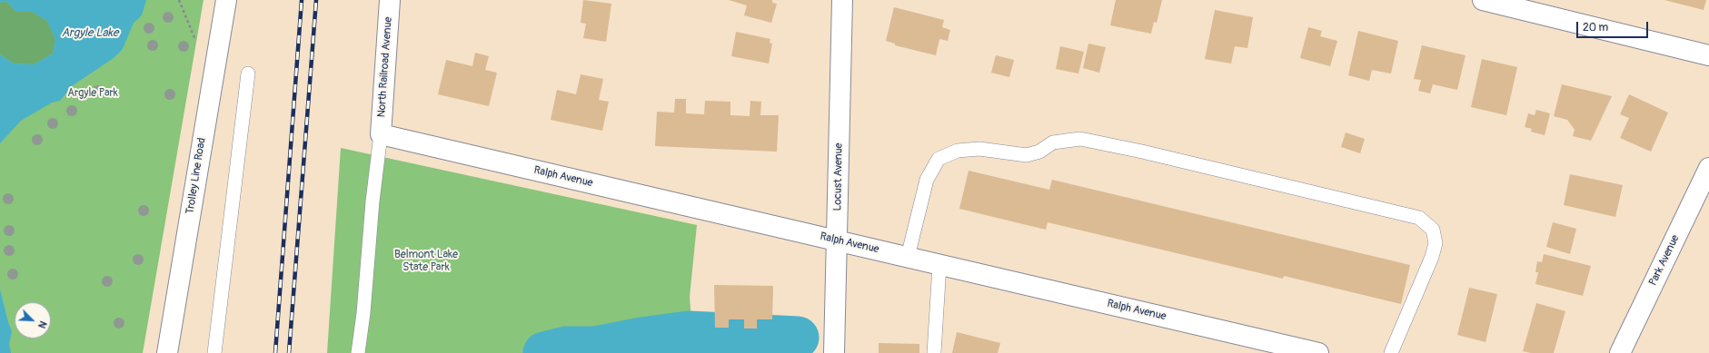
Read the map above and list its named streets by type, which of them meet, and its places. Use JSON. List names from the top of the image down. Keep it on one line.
{"streets":{"street":["North Railroad Avenue","Trolley Line Road","Ralph Avenue","Locust Avenue","Park Avenue"]},"crossings":[["North Railroad Avenue","Ralph Avenue"],["Ralph Avenue","Locust Avenue"]],"water":["Argyle Lake"],"parks":["Argyle Park","Belmont Lake State Park"],"scale_bar":"20 m","north":"bottom right"}
